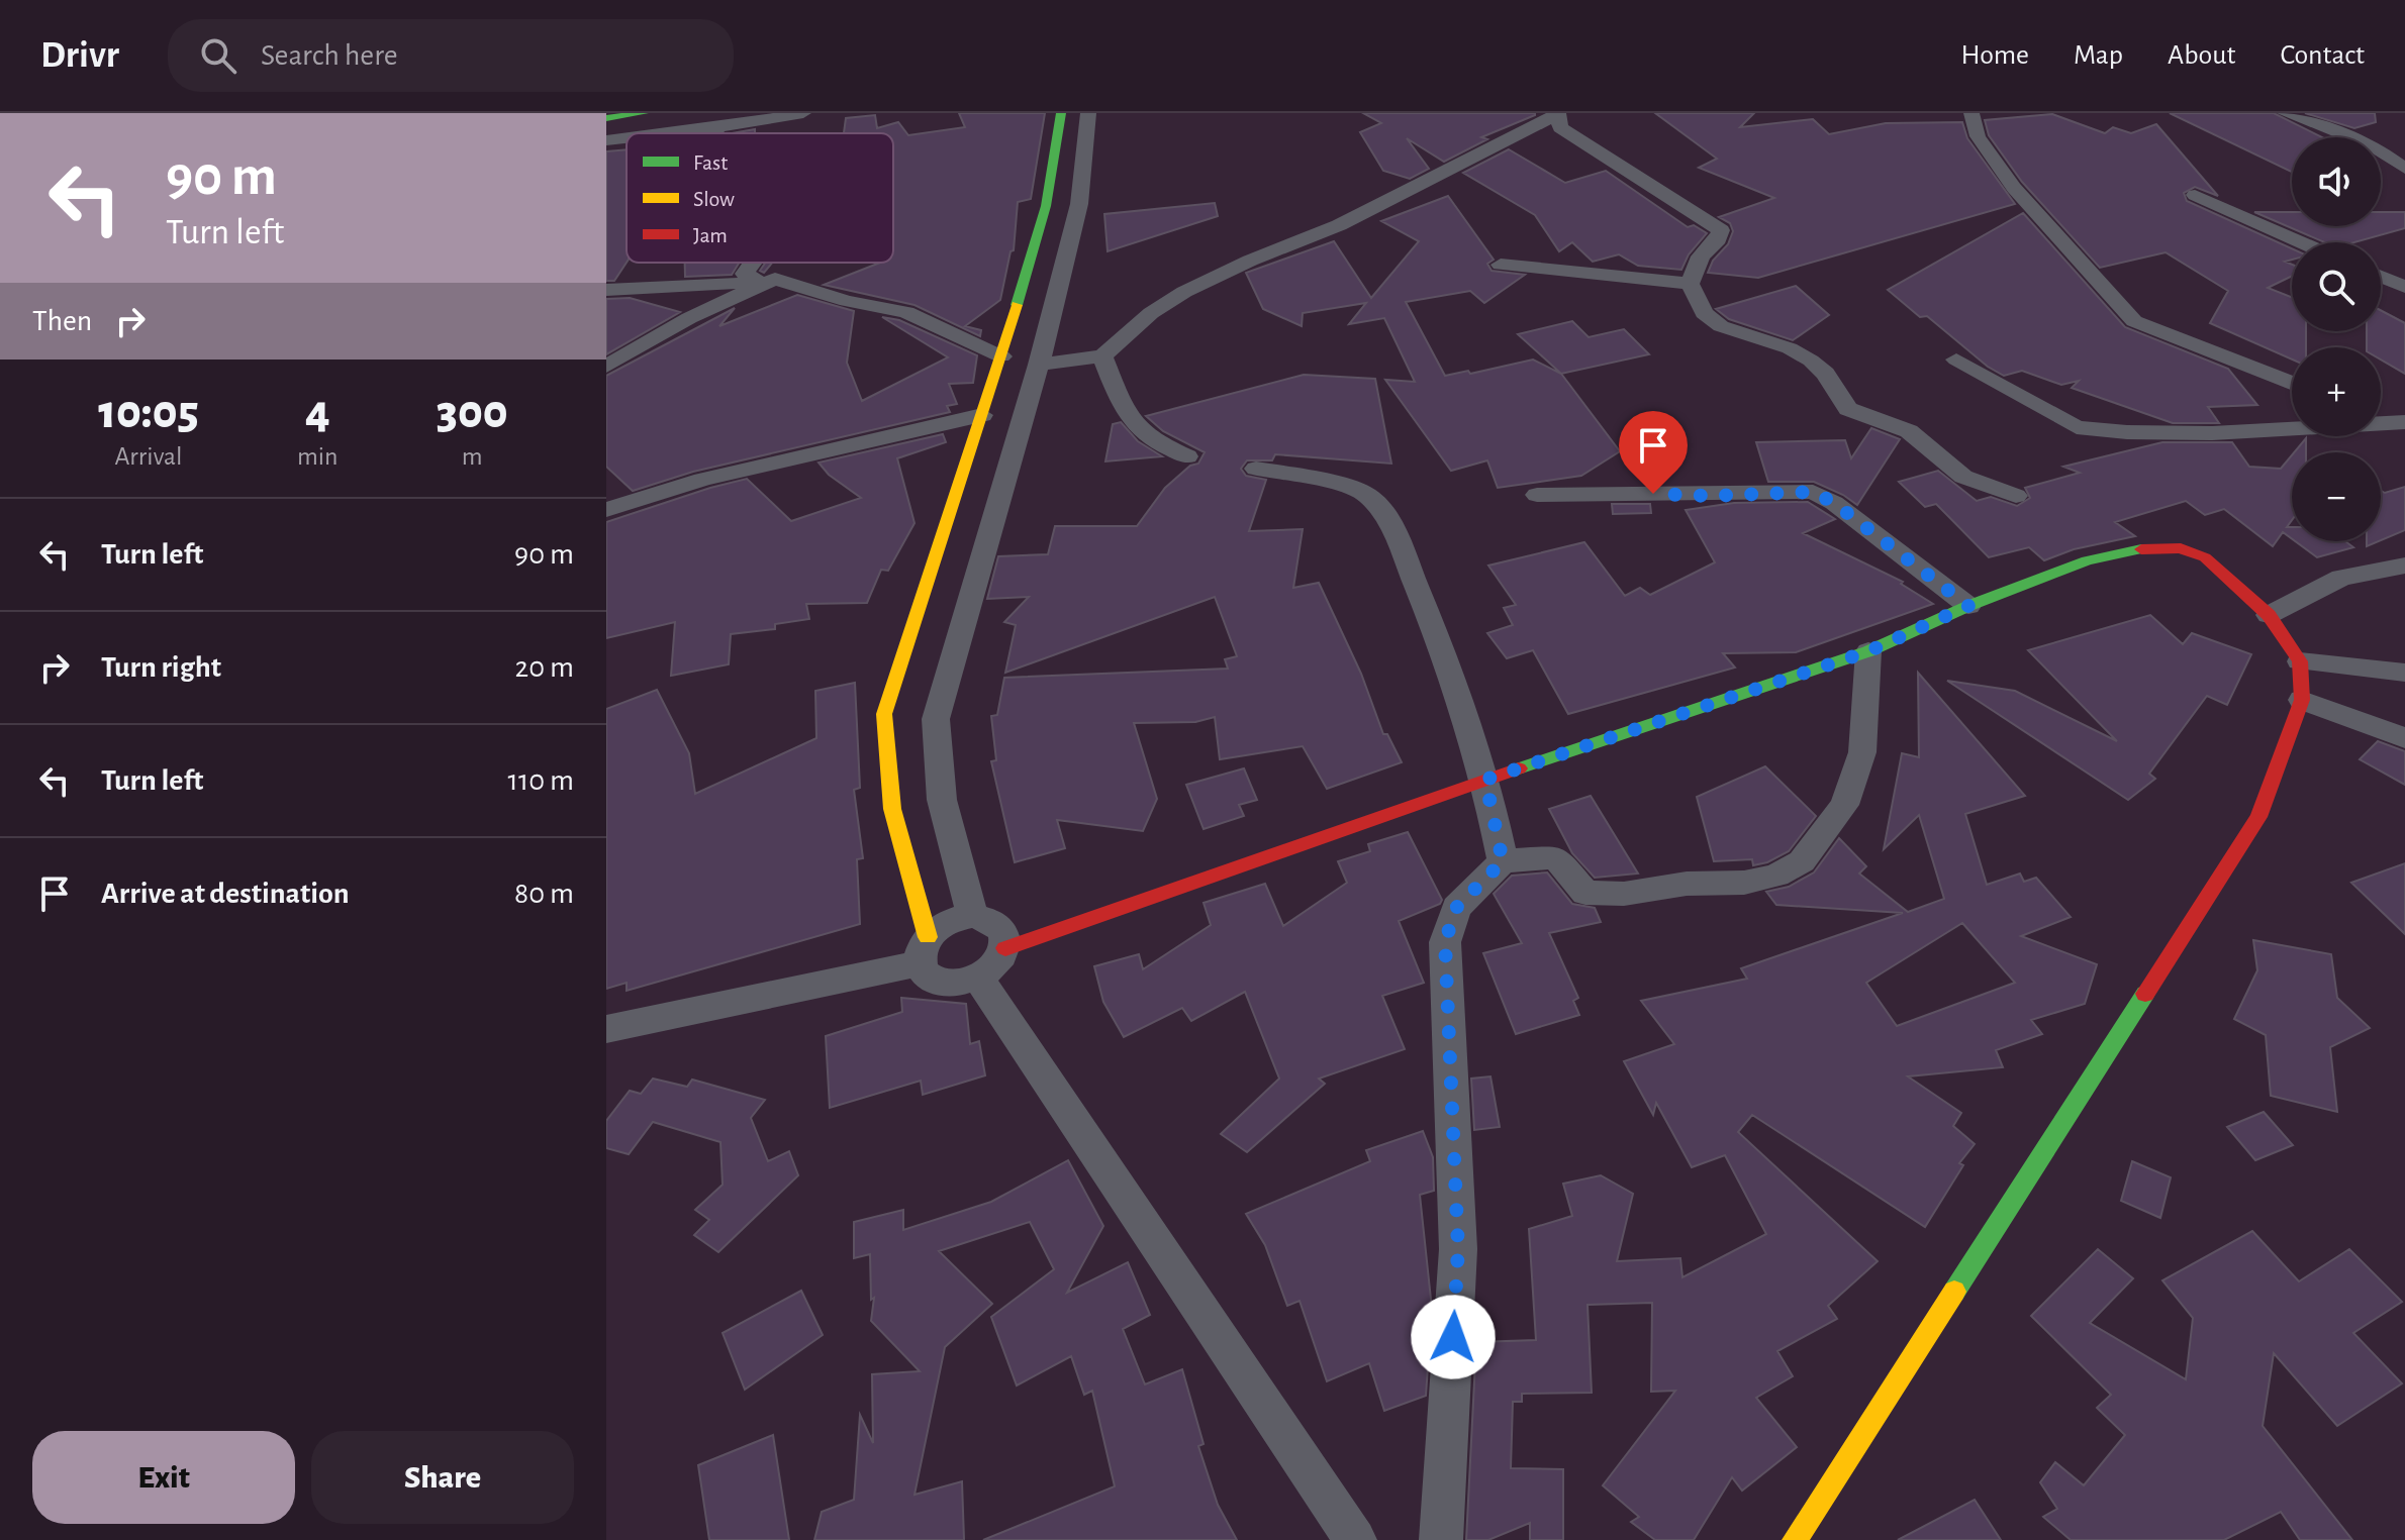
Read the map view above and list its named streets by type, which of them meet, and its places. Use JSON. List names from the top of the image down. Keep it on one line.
{"legend":["Fast","Slow","Jam"],"page":{"header":"Drivr","search":"Search here","nav":["Home","Map","About","Contact"],"turn":["90 m","Turn left"],"map_buttons":["+","−"],"then":"Then","eta":["10:05","Arrival","4","min","300","m"],"list":[{"name":"Turn left","value":"90 m"},{"name":"Turn right","value":"20 m"},{"name":"Turn left","value":"110 m"},{"name":"Arrive at destination","value":"80 m"}],"buttons":["Exit","Share"]}}
